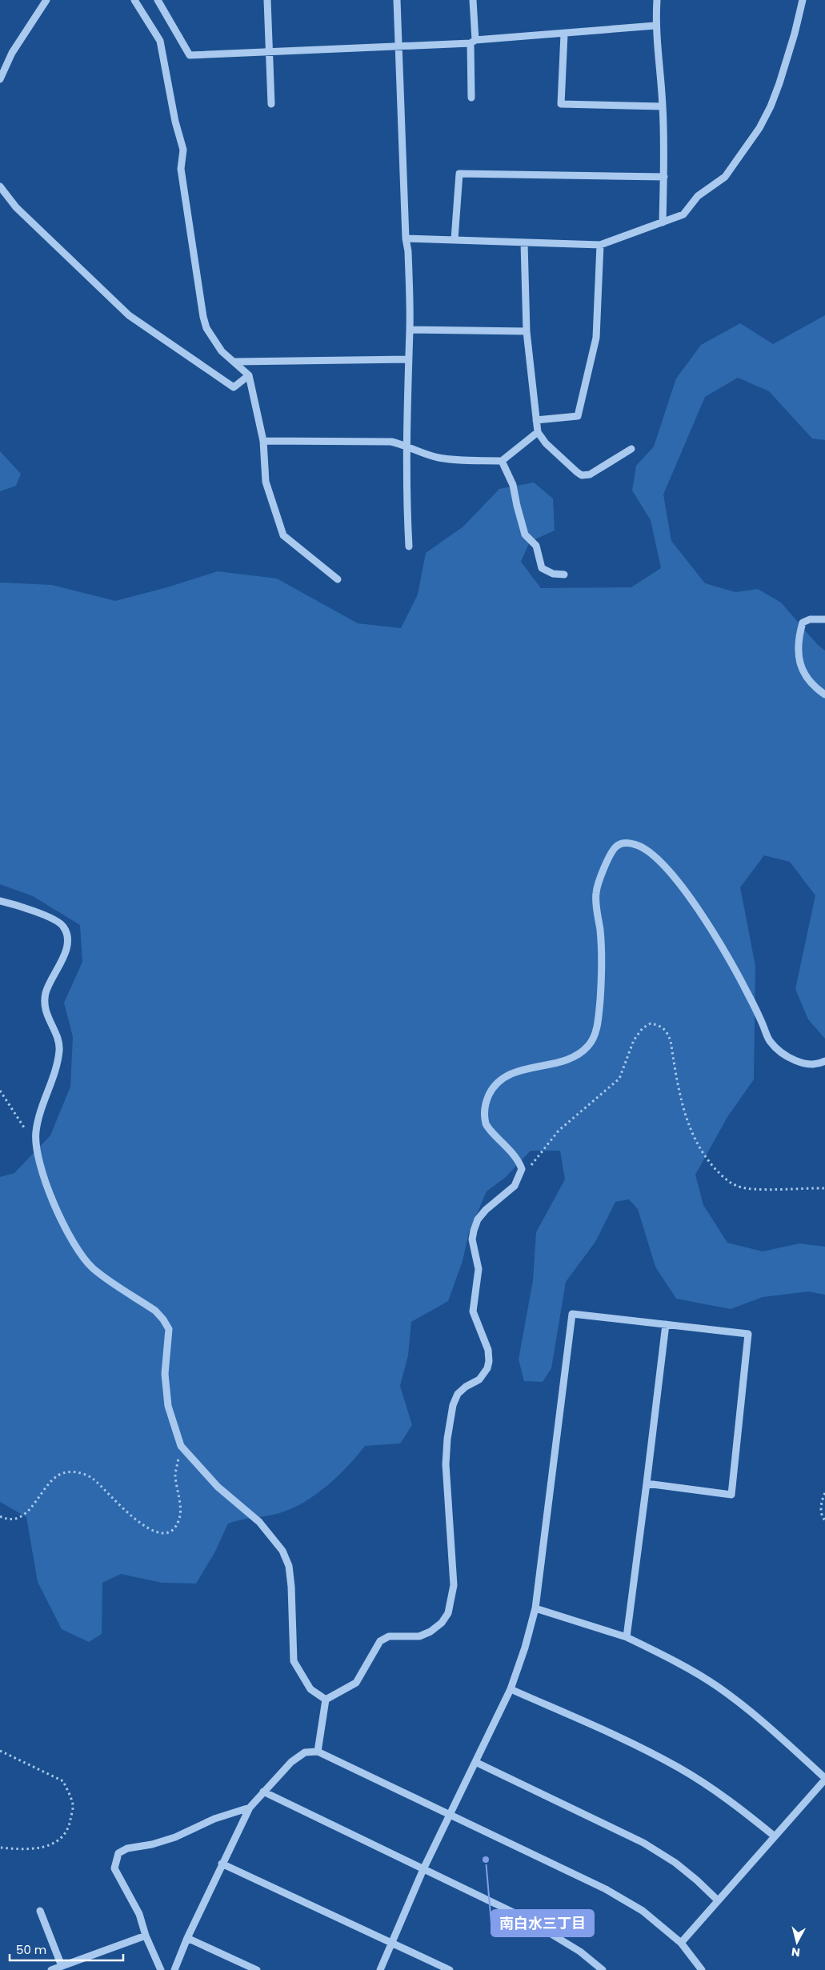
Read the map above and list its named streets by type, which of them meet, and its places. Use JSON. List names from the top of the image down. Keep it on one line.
{"places":["南白水三丁目"],"scale_bar":"50 m","north":"bottom"}
